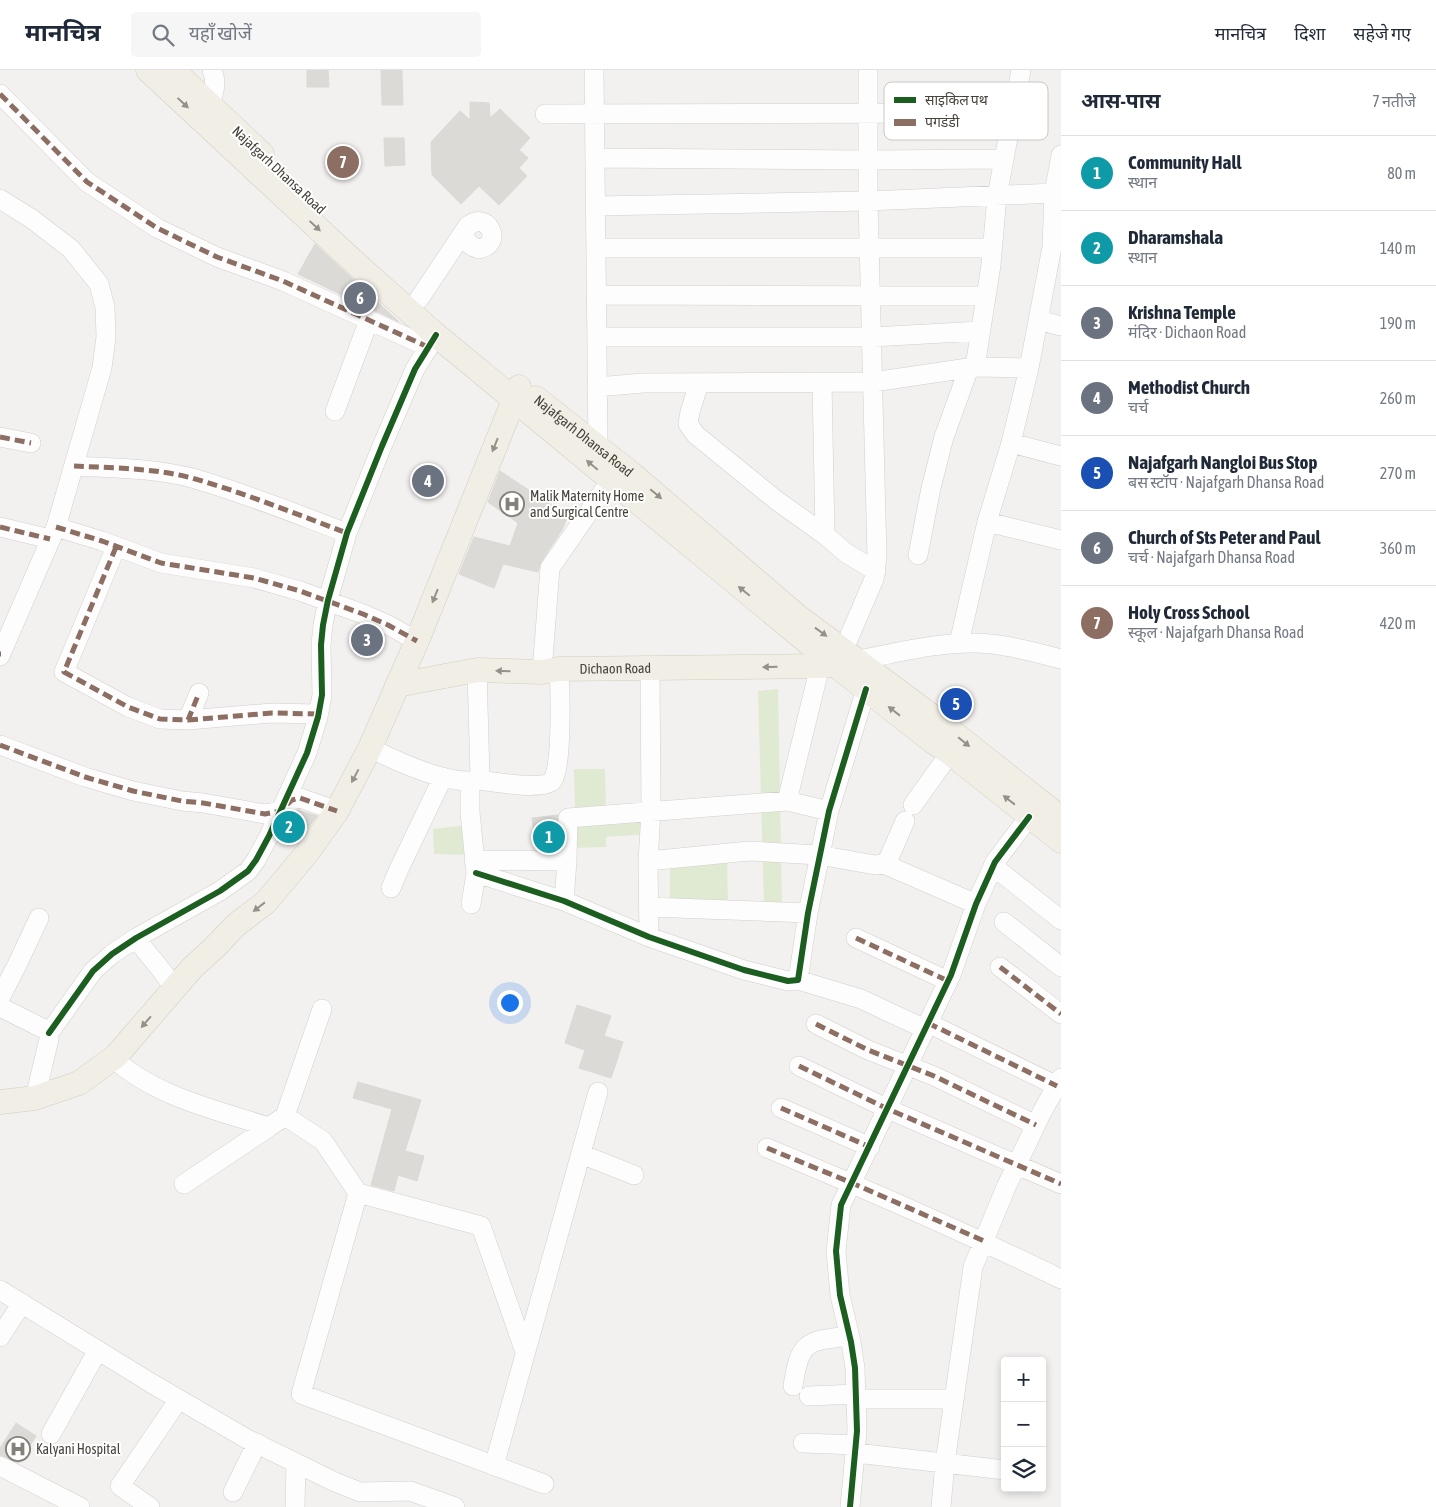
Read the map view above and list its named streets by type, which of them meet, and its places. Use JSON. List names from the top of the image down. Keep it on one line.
{"streets":{"main road":["Najafgarh Dhansa Road","Dichaon Road"]},"crossings":[["Najafgarh Dhansa Road","Dichaon Road"]],"places":{"hospital":["Malik Maternity Home and Surgical Centre","Kalyani Hospital"]},"legend":["साइकिल पथ","पगडंडी"],"page":{"header":"मानचित्र","search":"यहाँ खोजें","nav":["मानचित्र","दिशा","सहेजे गए"],"heading":["आस-पास","7 नतीजे"],"list":[{"mark":"1","name":"Community Hall","note":"स्थान","value":"80 m"},{"mark":"2","name":"Dharamshala","note":"स्थान","value":"140 m"},{"mark":"3","name":"Krishna Temple","note":"मंदिर · Dichaon Road","value":"190 m"},{"mark":"4","name":"Methodist Church","note":"चर्च","value":"260 m"},{"mark":"5","name":"Najafgarh Nangloi Bus Stop","note":"बस स्टॉप · Najafgarh Dhansa Road","value":"270 m"},{"mark":"6","name":"Church of Sts Peter and Paul","note":"चर्च · Najafgarh Dhansa Road","value":"360 m"},{"mark":"7","name":"Holy Cross School","note":"स्कूल · Najafgarh Dhansa Road","value":"420 m"}],"pins":["7","6","4","3","5","2","1"],"map_buttons":["+","−"]}}
